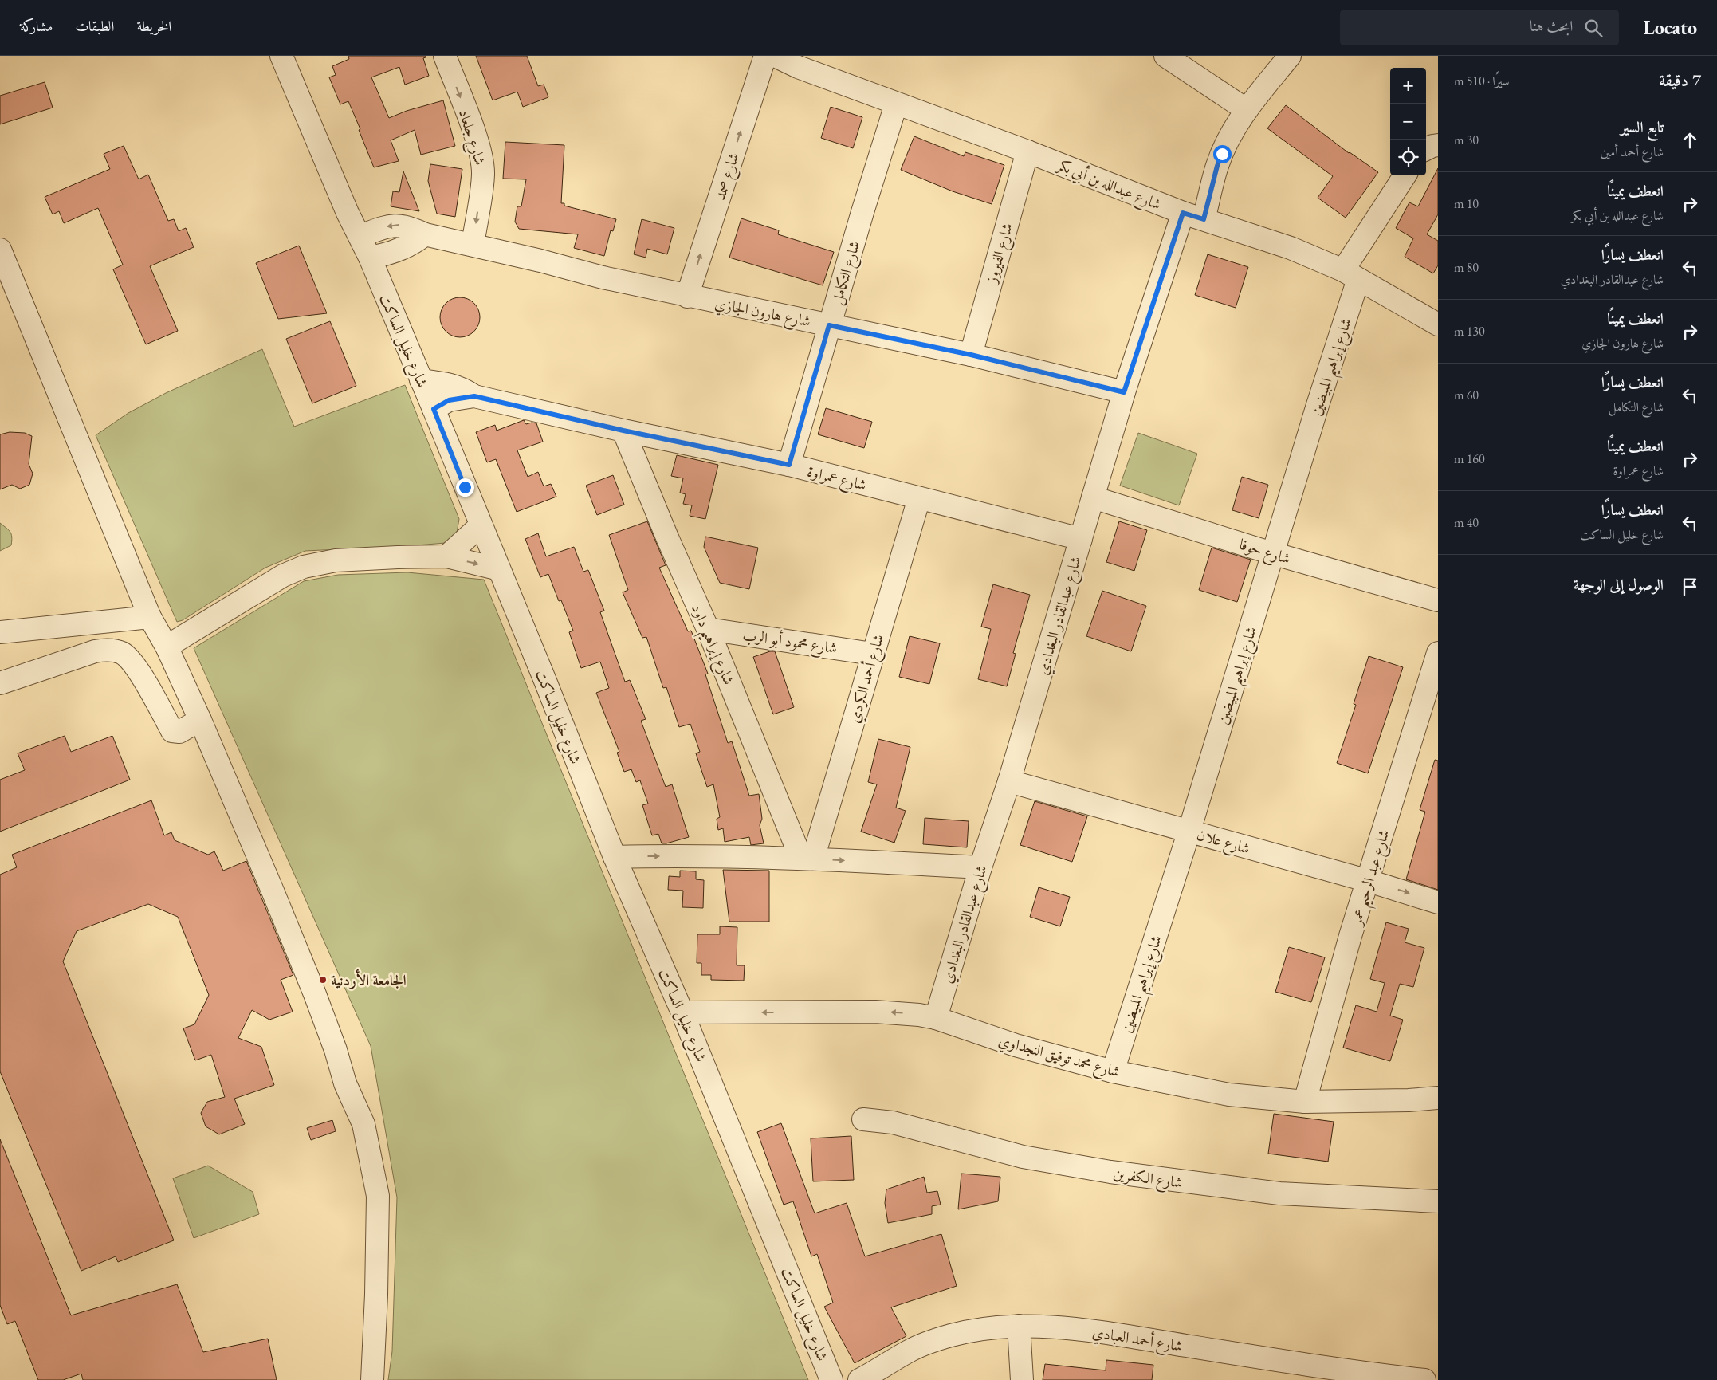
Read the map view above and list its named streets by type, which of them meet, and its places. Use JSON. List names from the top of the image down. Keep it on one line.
{"streets":{"street":["شارع جلعاد","شارع صمد","شارع عبدالله بن أبي بكر","شارع الفيروز","شارع التكامل","شارع هارون الجازي","شارع خليل الساكت","شارع إبراهيم المبيضين","شارع عمراوة","شارع حوفا","شارع عبدالقادر البغدادي","شارع محمود أبو الرب","شارع إبراهيم داود","شارع أحمد الكردي","شارع علان","شارع عبد الرحيم عمر","شارع محمد توفيق النجداوي","شارع الكفرين","شارع أحمد العبادي"]},"crossings":[["شارع جلعاد","شارع هارون الجازي"],["شارع صمد","شارع هارون الجازي"],["شارع عبدالله بن أبي بكر","شارع الفيروز"],["شارع عبدالله بن أبي بكر","شارع التكامل"],["شارع عبدالله بن أبي بكر","شارع إبراهيم المبيضين"],["شارع عبدالله بن أبي بكر","شارع عبدالقادر البغدادي"],["شارع الفيروز","شارع هارون الجازي"],["شارع التكامل","شارع هارون الجازي"],["شارع التكامل","شارع عمراوة"],["شارع هارون الجازي","شارع خليل الساكت"],["شارع هارون الجازي","شارع عبدالقادر البغدادي"],["شارع خليل الساكت","شارع عمراوة"],["شارع خليل الساكت","شارع محمد توفيق النجداوي"],["شارع إبراهيم المبيضين","شارع حوفا"],["شارع إبراهيم المبيضين","شارع علان"],["شارع إبراهيم المبيضين","شارع محمد توفيق النجداوي"],["شارع عمراوة","شارع عبدالقادر البغدادي"],["شارع عمراوة","شارع إبراهيم داود"],["شارع عمراوة","شارع أحمد الكردي"],["شارع حوفا","شارع عبدالقادر البغدادي"],["شارع عبدالقادر البغدادي","شارع علان"],["شارع عبدالقادر البغدادي","شارع محمد توفيق النجداوي"],["شارع محمود أبو الرب","شارع إبراهيم داود"],["شارع محمود أبو الرب","شارع أحمد الكردي"],["شارع إبراهيم داود","شارع أحمد الكردي"],["شارع علان","شارع عبد الرحيم عمر"],["شارع عبد الرحيم عمر","شارع محمد توفيق النجداوي"]],"one_way":["شارع جلعاد","شارع صمد"],"places":["الجامعة الأردنية"],"page":{"header":"Locato","search":"ابحث هنا","nav":["الخريطة","الطبقات","مشاركة"],"heading":["7 دقيقة","سيرًا · 510 m"],"map_buttons":["+","−"],"list":[["تابع السير","شارع أحمد أمين","30 m"],["انعطف يمينًا","شارع عبدالله بن أبي بكر","10 m"],["انعطف يسارًا","شارع عبدالقادر البغدادي","80 m"],["انعطف يمينًا","شارع هارون الجازي","130 m"],["انعطف يسارًا","شارع التكامل","60 m"],["انعطف يمينًا","شارع عمراوة","160 m"],["انعطف يسارًا","شارع خليل الساكت","40 m"],"الوصول إلى الوجهة"]}}
